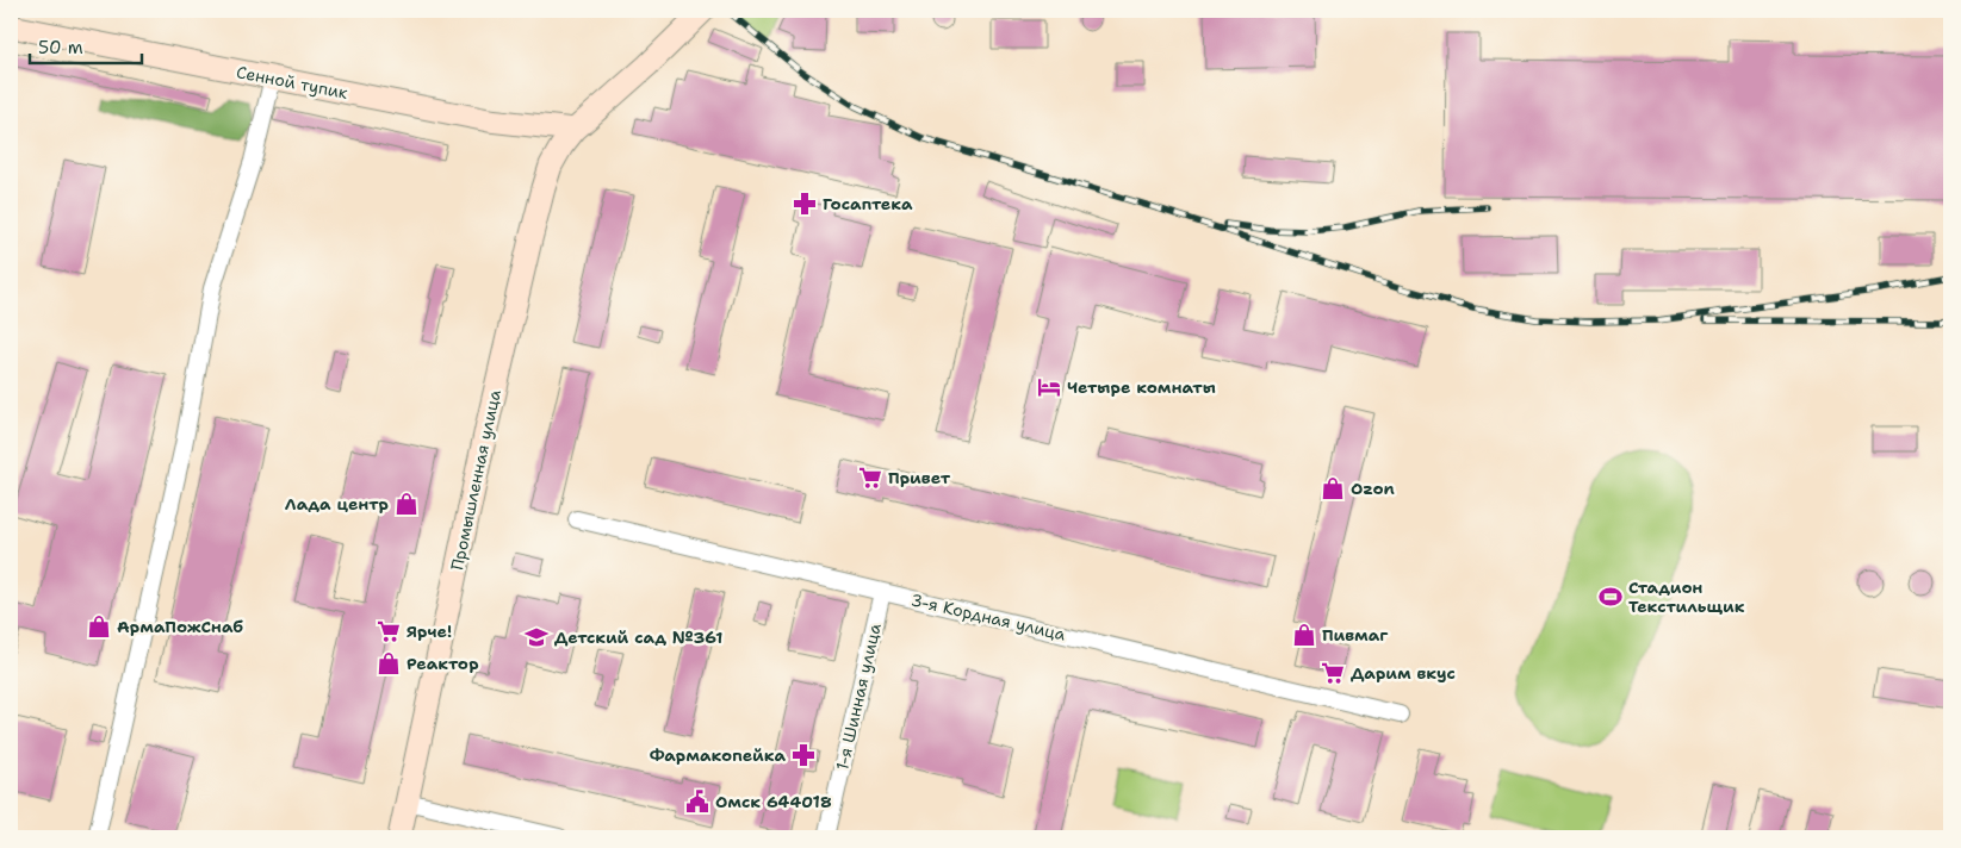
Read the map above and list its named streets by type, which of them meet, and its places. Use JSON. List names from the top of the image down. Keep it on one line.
{"streets":{"main road":["Сенной тупик","Промышленная улица"],"street":["3-я Кордная улица","1-я Шинная улица"]},"crossings":[["Сенной тупик","Промышленная улица"],["3-я Кордная улица","1-я Шинная улица"]],"places":{"pharmacy":["Госаптека","Фармакопейка"],"hotel":["Четыре комнаты"],"supermarket":["Привет","Ярче!","Дарим вкус"],"shop":["Ozon","Лада центр","АрмаПожСнаб","Пивмаг","Реактор"],"sports":["Стадион Текстильщик"],"school or university":["Детский сад №361"],"public building":["Омск 644018"]},"scale_bar":"50 m"}
